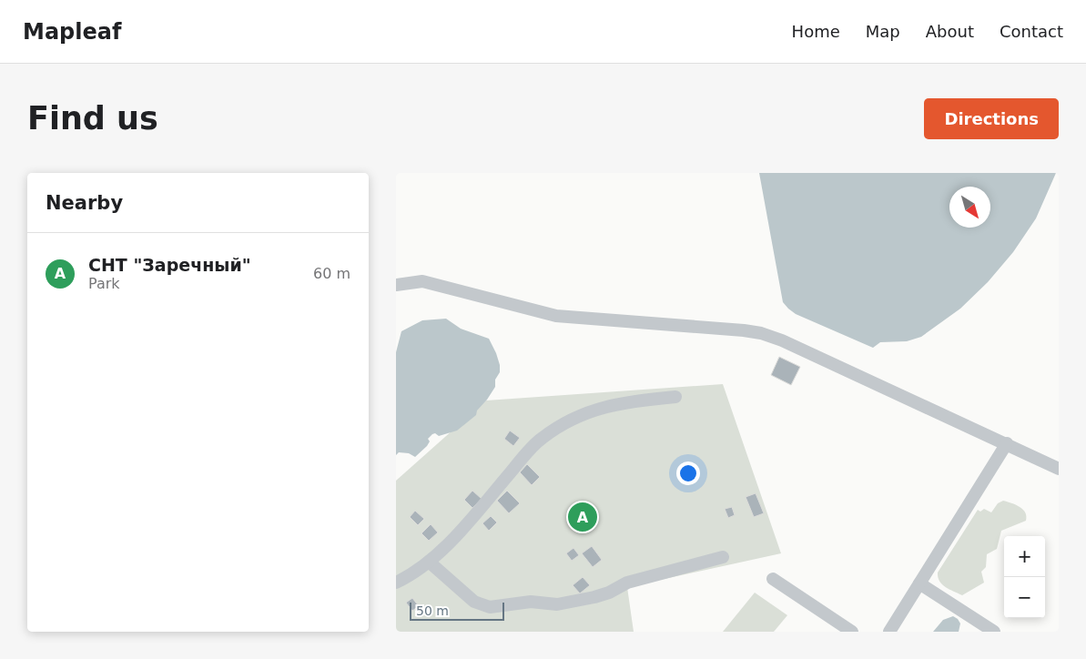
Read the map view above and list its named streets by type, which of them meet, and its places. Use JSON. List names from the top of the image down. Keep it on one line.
{"scale_bar":"50 m","north":"bottom right","page":{"header":"Mapleaf","nav":["Home","Map","About","Contact"],"buttons":"Directions","title":"Find us","heading":"Nearby","list":[{"mark":"A","name":"СНТ \"Заречный\"","note":"Park","value":"60 m"}],"pins":"A","map_buttons":["+","−"],"scale":"50 m"}}
